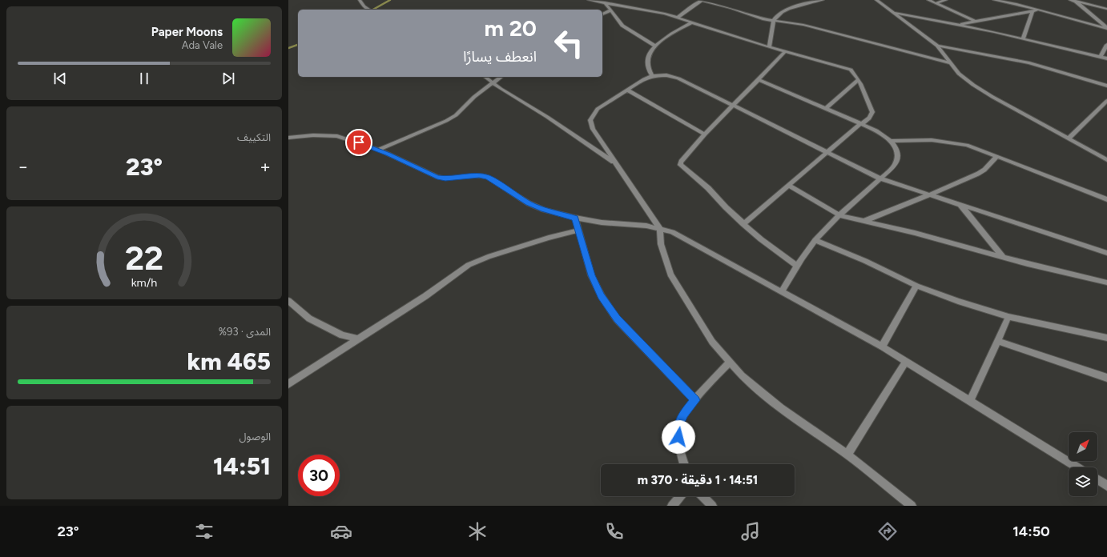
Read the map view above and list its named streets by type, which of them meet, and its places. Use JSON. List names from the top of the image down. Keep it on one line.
{"north":"top right","page":{"turn":["20 m","انعطف يسارًا"],"song":["Paper Moons","Ada Vale"],"tile":["التكييف",["المدى · 93%","465 km"],["الوصول","14:51"]],"heat":["−","23°","+"],"limit":"30","trip":"14:51 · 1 دقيقة · 370 m","tabs":["14:50","23°"],"gauge":["22","km/h"]}}
